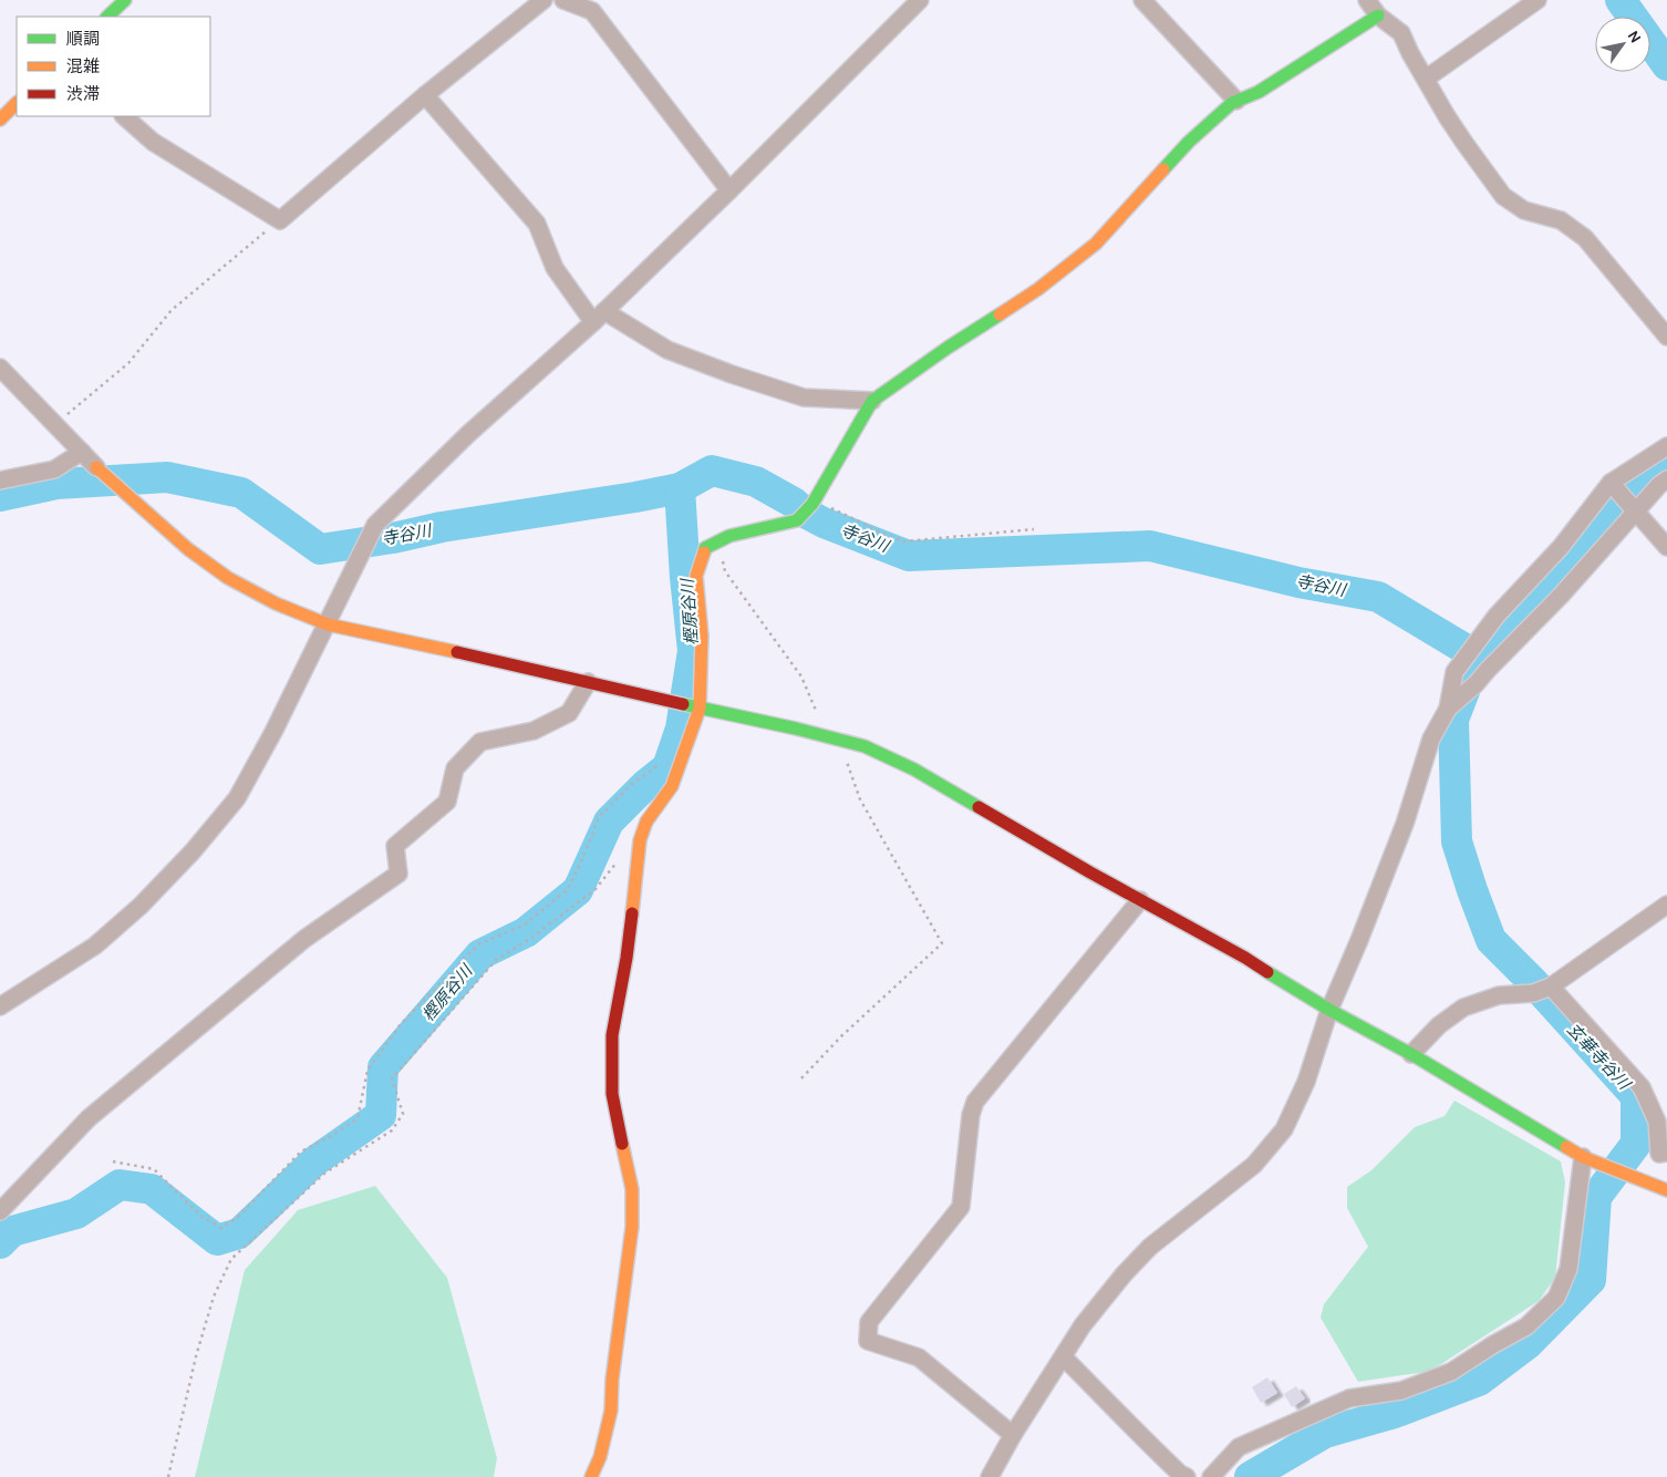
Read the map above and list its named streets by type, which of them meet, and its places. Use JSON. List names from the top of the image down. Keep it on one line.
{"water":["寺谷川","樫原谷川","玄華寺谷川"],"legend":["順調","混雑","渋滞"],"north":"top right"}
